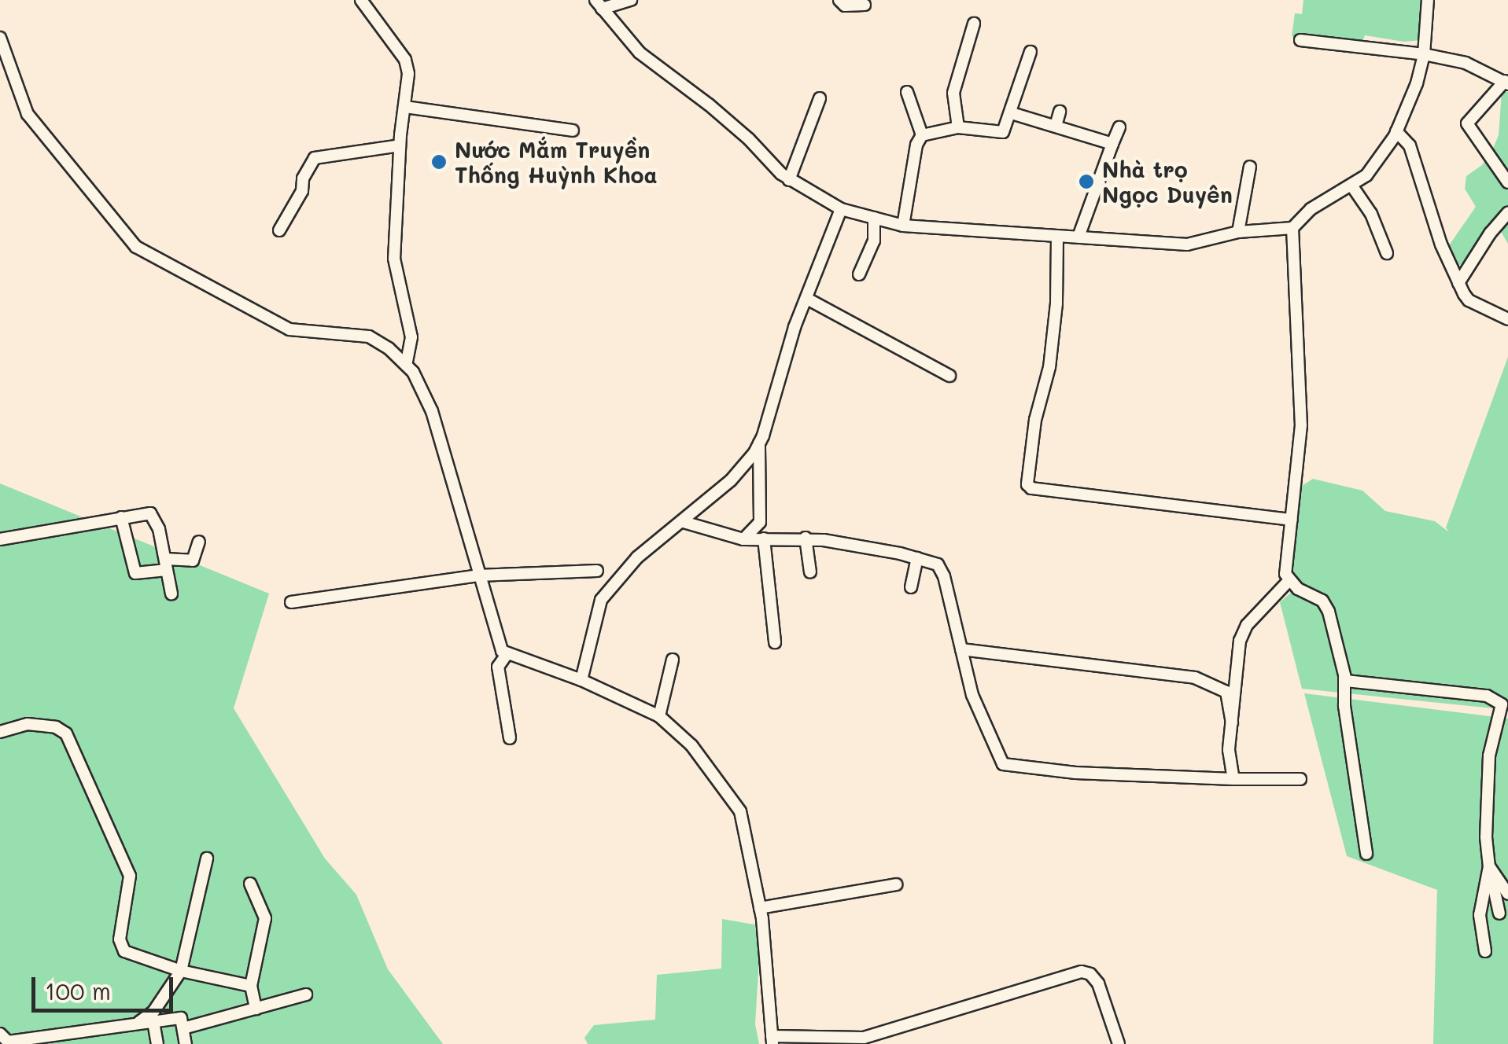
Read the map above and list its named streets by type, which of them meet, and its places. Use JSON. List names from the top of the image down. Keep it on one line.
{"places":["Nước Mắm Truyền Thống Huỳnh Khoa","Nhà trọ Ngọc Duyên"],"scale_bar":"100 m"}
